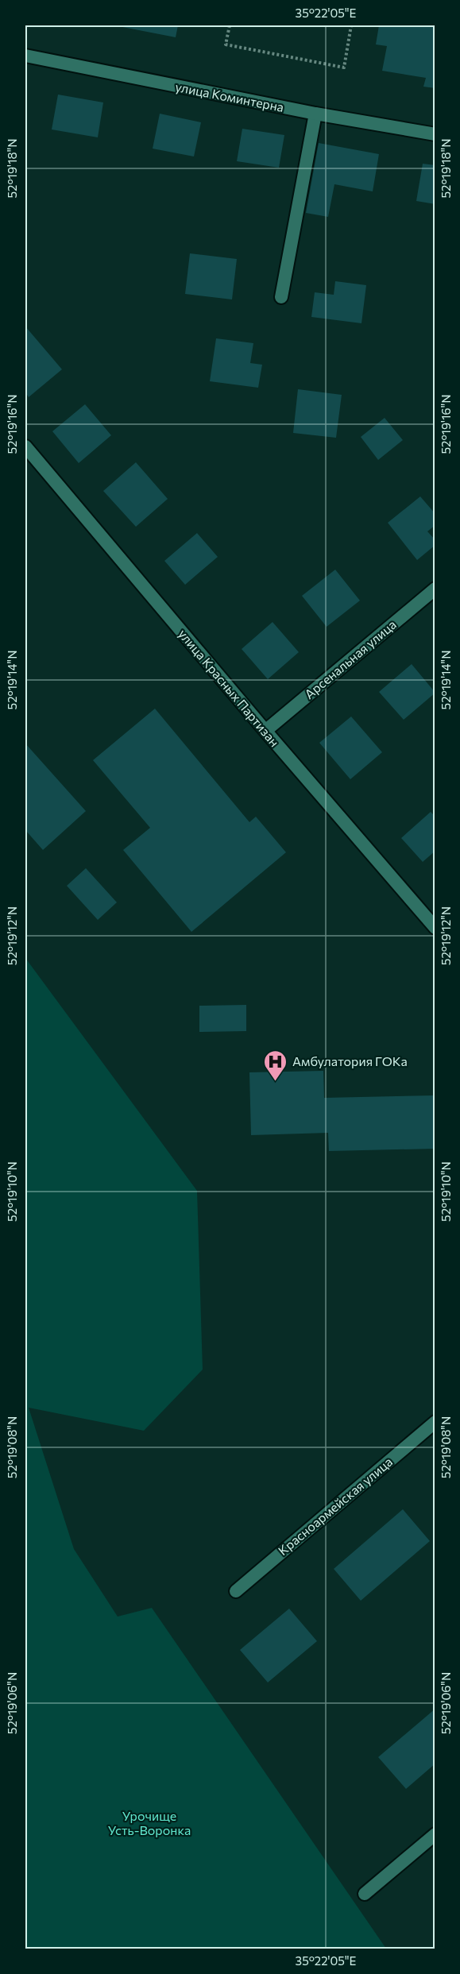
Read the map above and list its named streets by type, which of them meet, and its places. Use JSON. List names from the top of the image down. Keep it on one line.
{"streets":{"street":["улица Коминтерна","Арсенальная улица","улица Красных Партизан","Красноармейская улица"]},"crossings":[["Арсенальная улица","улица Красных Партизан"]],"parks":["Урочище Усть-Воронка"],"places":{"hospital":["Амбулатория ГОКа"]},"coordinates":["35°22'05\"E","52°19'18\"N","52°19'16\"N","52°19'14\"N","52°19'12\"N","52°19'10\"N","52°19'08\"N","52°19'06\"N"]}
